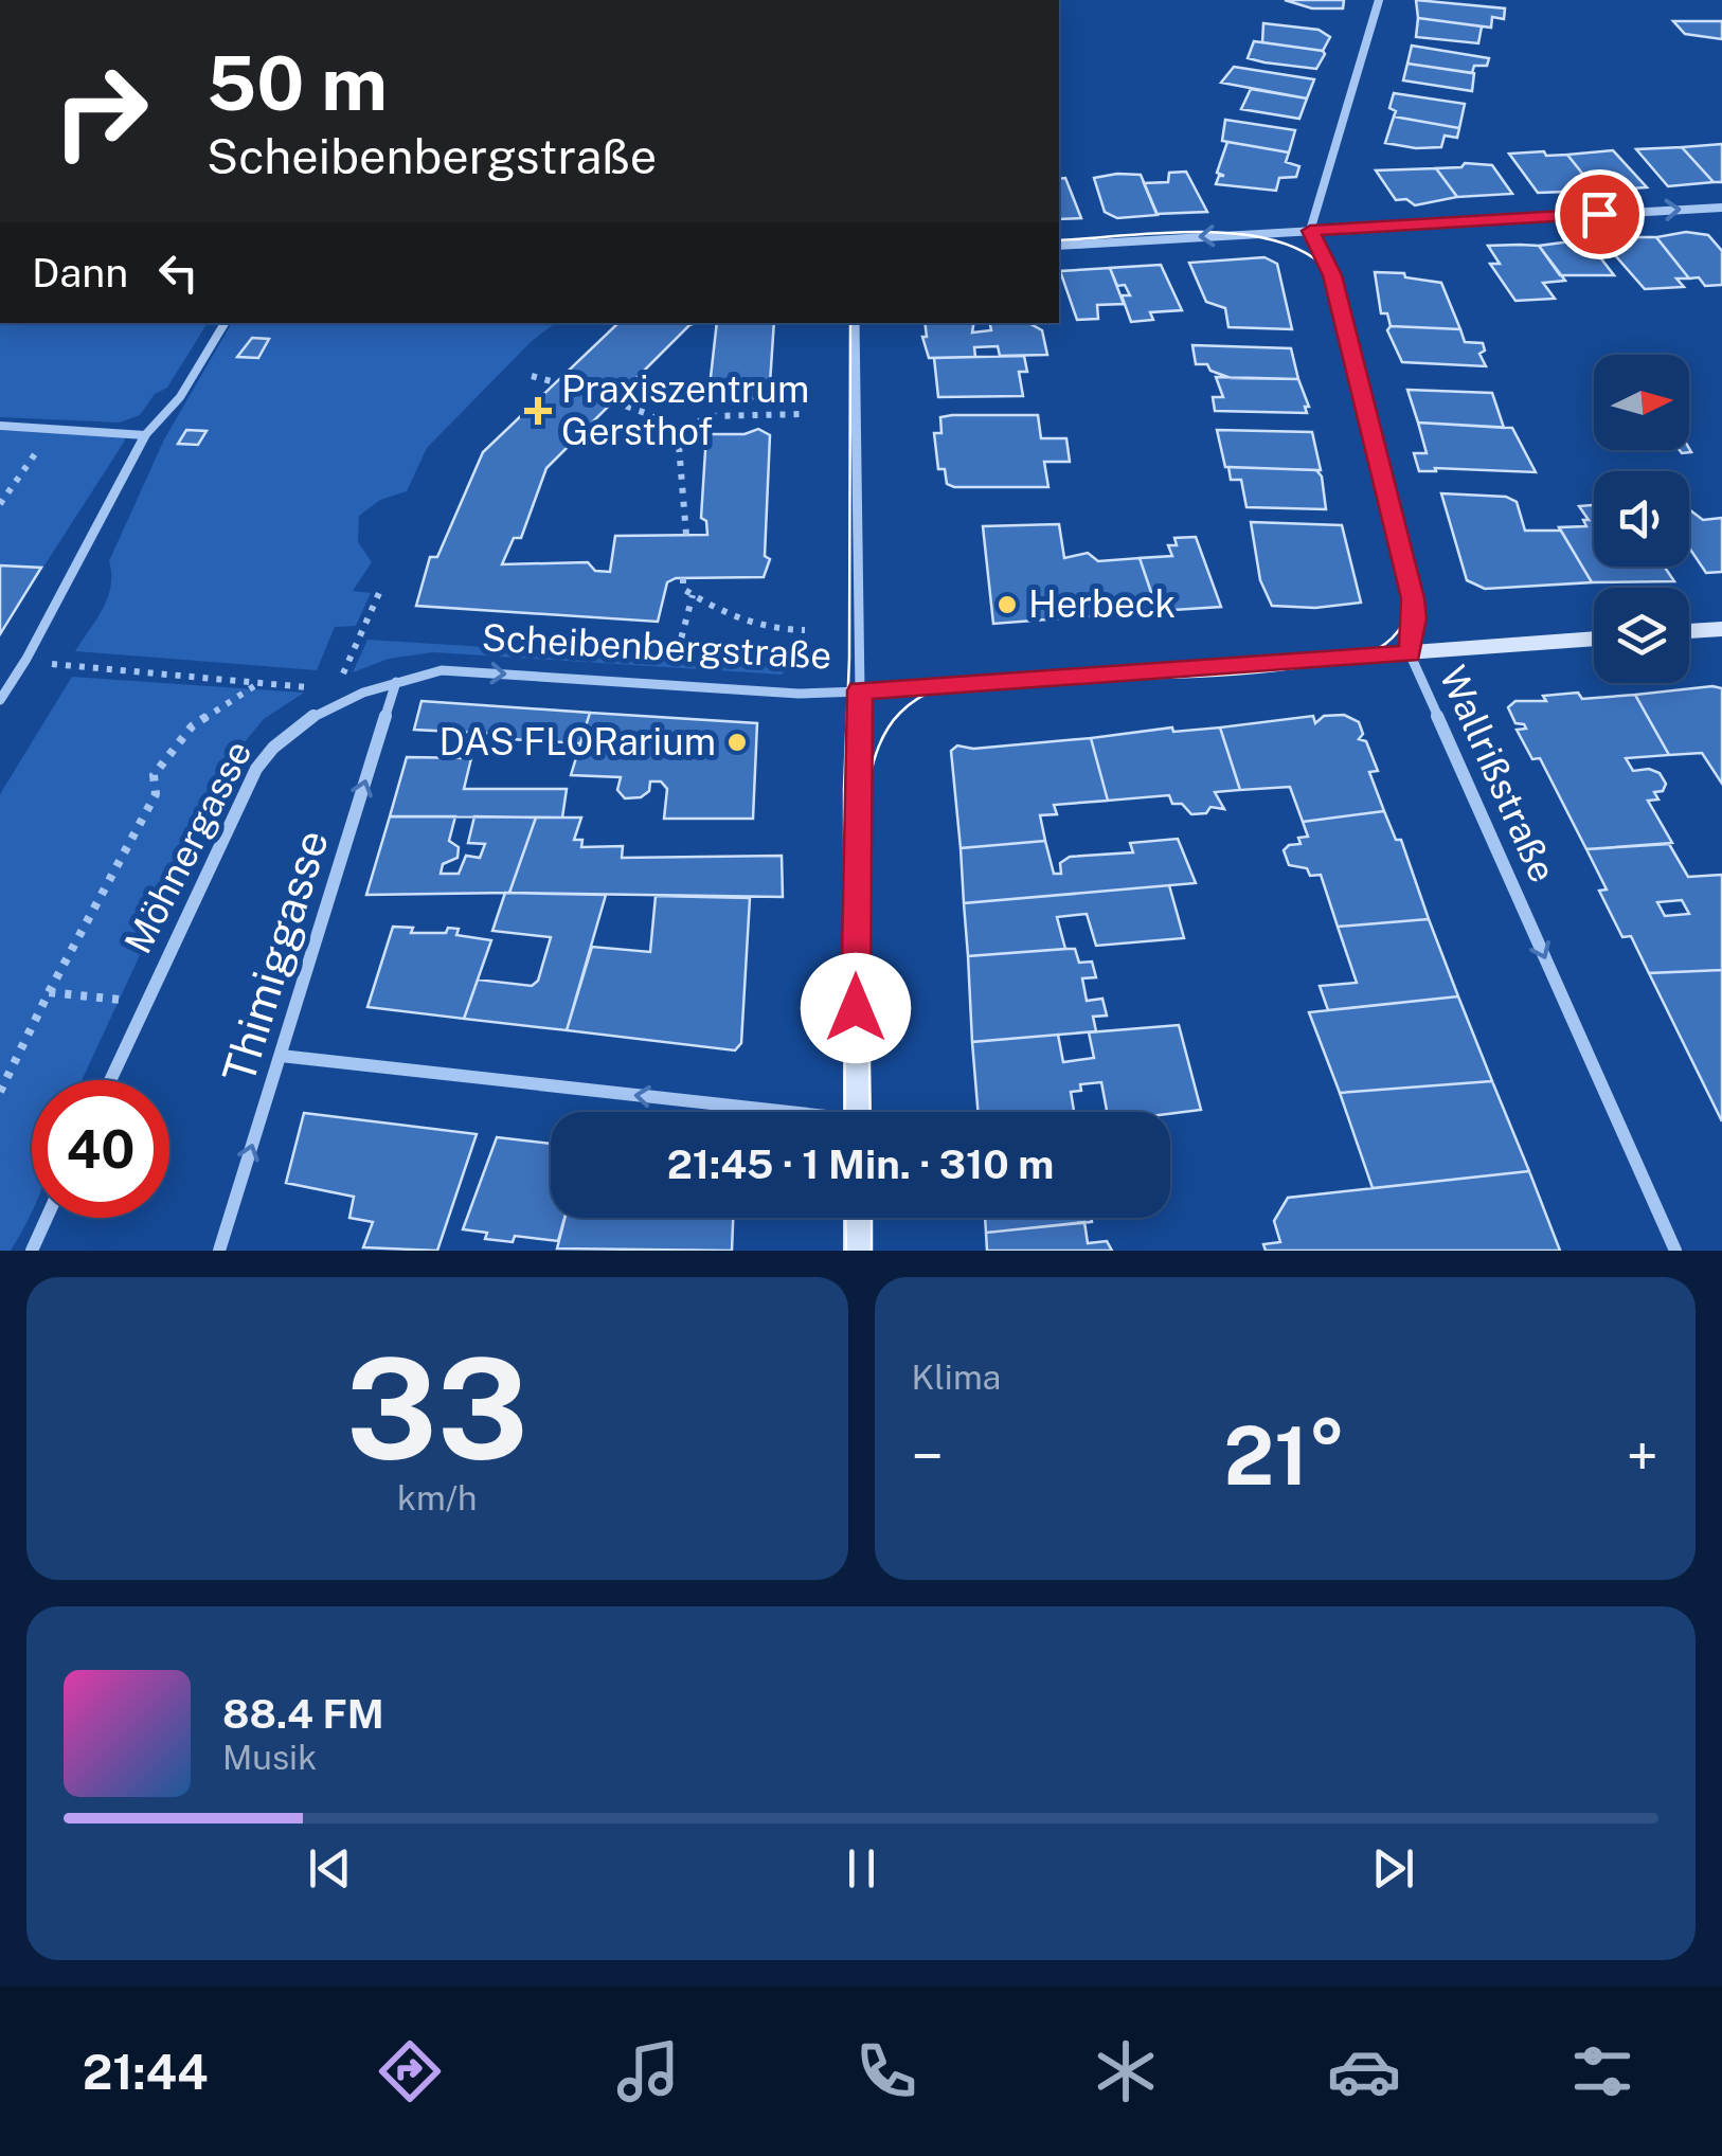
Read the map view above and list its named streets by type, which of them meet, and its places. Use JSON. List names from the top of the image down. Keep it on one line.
{"streets":{"street":["Scheibenbergstraße","Wallrißstraße","Möhnergasse","Thimiggasse"]},"crossings":[["Scheibenbergstraße","Wallrißstraße"],["Scheibenbergstraße","Möhnergasse"],["Scheibenbergstraße","Thimiggasse"],["Möhnergasse","Thimiggasse"]],"one_way":["Scheibenbergstraße","Wallrißstraße","Thimiggasse"],"places":{"health":["Praxiszentrum Gersthof"],"other":["Herbeck","DAS FLORarium"]},"north":"right","page":{"turn":["50 m","Scheibenbergstraße"],"then":"Dann","limit":"40","trip":"21:45 · 1 Min. · 310 m","tile":[["33","km/h"],"Klima"],"heat":["−","21°","+"],"song":["88.4 FM","Musik"],"tabs":"21:44"}}
